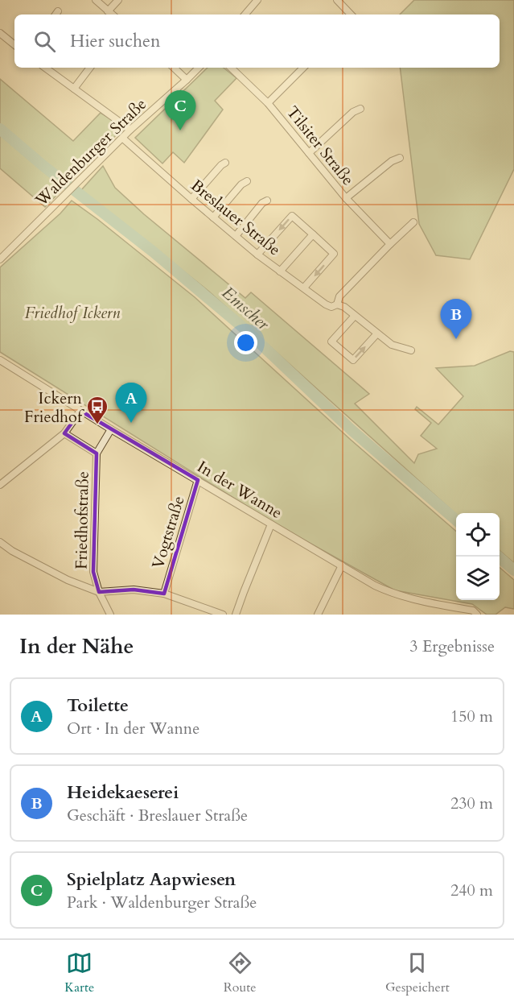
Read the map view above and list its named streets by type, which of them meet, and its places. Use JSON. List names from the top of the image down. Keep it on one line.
{"streets":{"street":["Tilsiter Straße","Waldenburger Straße","Breslauer Straße","In der Wanne","Friedhofstraße","Vogtstraße"]},"crossings":[["Waldenburger Straße","Breslauer Straße"],["In der Wanne","Friedhofstraße"],["In der Wanne","Vogtstraße"]],"water":["Emscher"],"parks":["Friedhof Ickern"],"places":{"bus stop":["Ickern Friedhof"]},"page":{"search":"Hier suchen","pins":["C","B","A"],"heading":["In der Nähe","3 Ergebnisse"],"list":[{"mark":"A","name":"Toilette","note":"Ort · In der Wanne","value":"150 m"},{"mark":"B","name":"Heidekaeserei","note":"Geschäft · Breslauer Straße","value":"230 m"},{"mark":"C","name":"Spielplatz Aapwiesen","note":"Park · Waldenburger Straße","value":"240 m"}],"nav":["Karte","Route","Gespeichert"]}}
